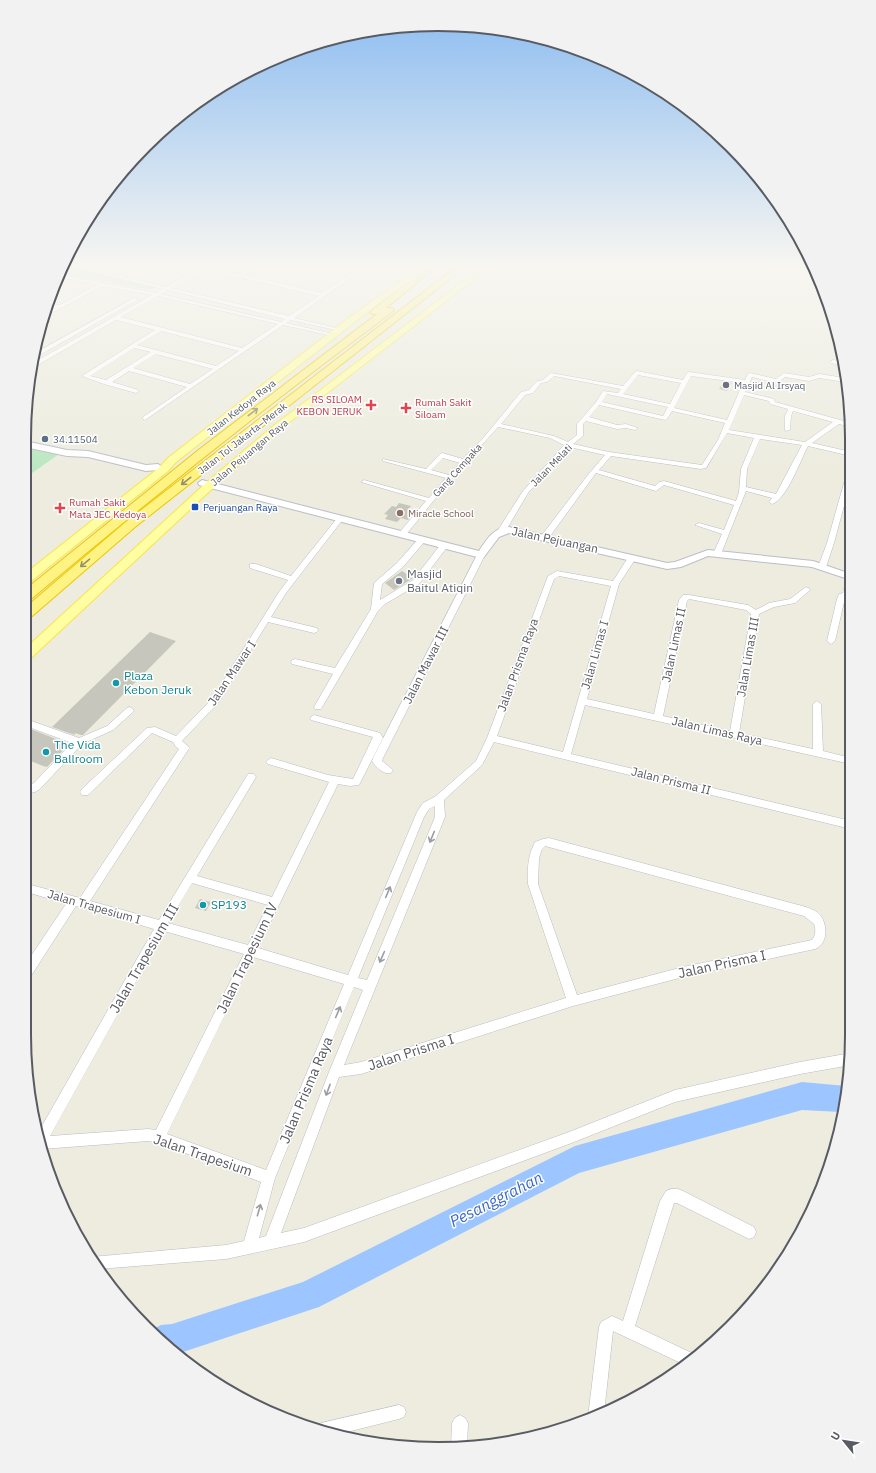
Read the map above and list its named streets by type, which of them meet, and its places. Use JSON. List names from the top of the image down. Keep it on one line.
{"streets":{"highway":["Jalan Tol Jakarta–Merak"],"main road":["Jalan Kedoya Raya","Jalan Pejuangan Raya"],"street":["Jalan Melati","Gang Cempaka","Jalan Pejuangan","Jalan Limas II","Jalan Limas I","Jalan Limas III","Jalan Mawar III","Jalan Prisma Raya","Jalan Mawar I","Jalan Limas Raya","Jalan Prisma II","Jalan Trapesium I","Jalan Trapesium III","Jalan Trapesium IV","Jalan Prisma I","Jalan Trapesium"]},"crossings":[["Jalan Melati","Jalan Pejuangan"],["Jalan Pejuangan","Jalan Limas I"],["Jalan Pejuangan","Jalan Mawar III"],["Jalan Limas II","Jalan Limas III"],["Jalan Limas II","Jalan Limas Raya"],["Jalan Limas I","Jalan Prisma Raya"],["Jalan Limas I","Jalan Limas Raya"],["Jalan Limas I","Jalan Prisma II"],["Jalan Limas III","Jalan Limas Raya"],["Jalan Prisma Raya","Jalan Prisma II"],["Jalan Prisma Raya","Jalan Trapesium I"],["Jalan Prisma Raya","Jalan Prisma I"],["Jalan Prisma Raya","Jalan Trapesium"],["Jalan Trapesium I","Jalan Trapesium III"],["Jalan Trapesium I","Jalan Trapesium IV"],["Jalan Trapesium IV","Jalan Trapesium"]],"water":["Pesanggrahan"],"places":{"other":["Masjid Al Irsyaq","34.11504","Miracle School","Masjid Baitul Atiqin","Plaza Kebon Jeruk","The Vida Ballroom","SP193"],"health":["RS SILOAM KEBON JERUK","Rumah Sakit Siloam","Rumah Sakit Mata JEC Kedoya"],"transit":["Perjuangan Raya"]},"north":"top left"}
